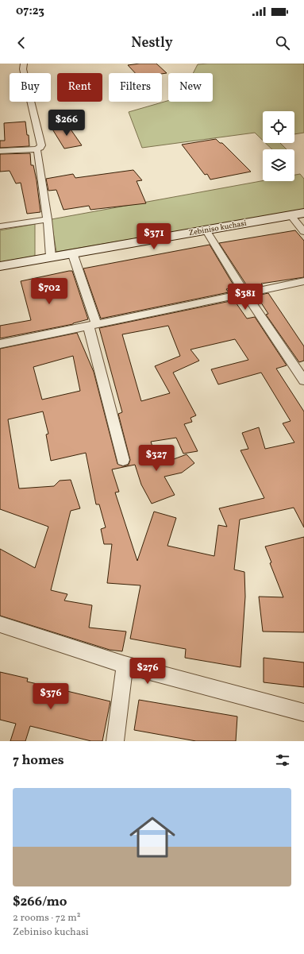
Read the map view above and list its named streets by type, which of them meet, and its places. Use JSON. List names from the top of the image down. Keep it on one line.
{"streets":{"street":["Zebiniso kuchasi"]},"page":{"status":"07:23","header":"Nestly","chip":["Buy","Rent","Filters","New"],"price":["$266","$371","$702","$381","$327","$276","$376"],"heading":"7 homes","list":[{"name":"$266/mo","note":"2 rooms · 72 m² · Zebiniso kuchasi"}]}}
